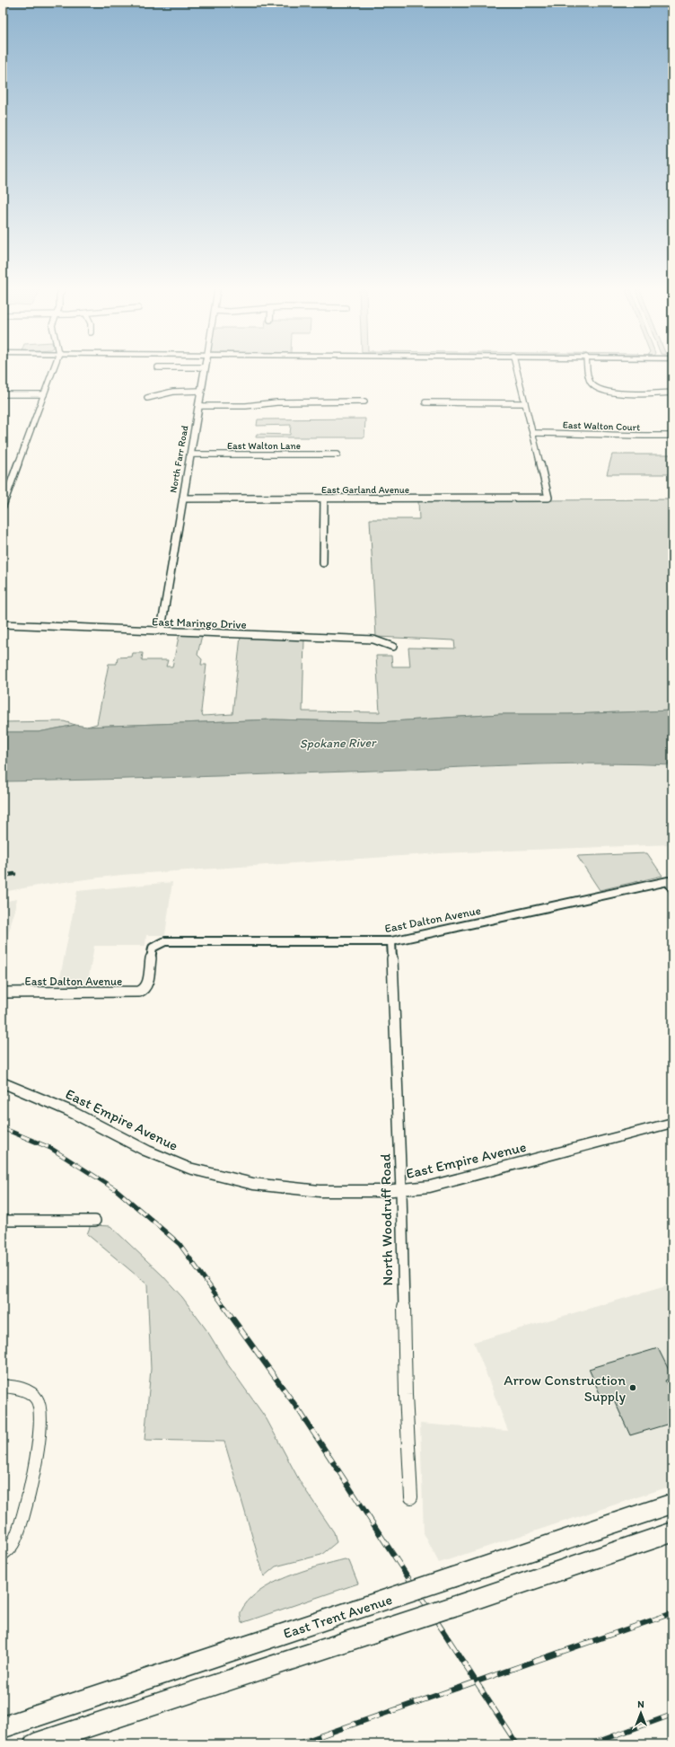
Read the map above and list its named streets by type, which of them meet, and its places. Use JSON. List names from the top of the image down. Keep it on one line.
{"streets":{"main road":["East Trent Avenue"],"street":["East Walton Court","East Walton Lane","North Farr Road","East Garland Avenue","East Maringo Drive","East Dalton Avenue","East Empire Avenue","North Woodruff Road"]},"crossings":[["East Walton Court","East Garland Avenue"],["East Walton Lane","North Farr Road"],["North Farr Road","East Garland Avenue"],["North Farr Road","East Maringo Drive"],["East Dalton Avenue","North Woodruff Road"],["East Empire Avenue","North Woodruff Road"]],"water":["Spokane River"],"places":["Arrow Construction Supply"],"north":"top"}
